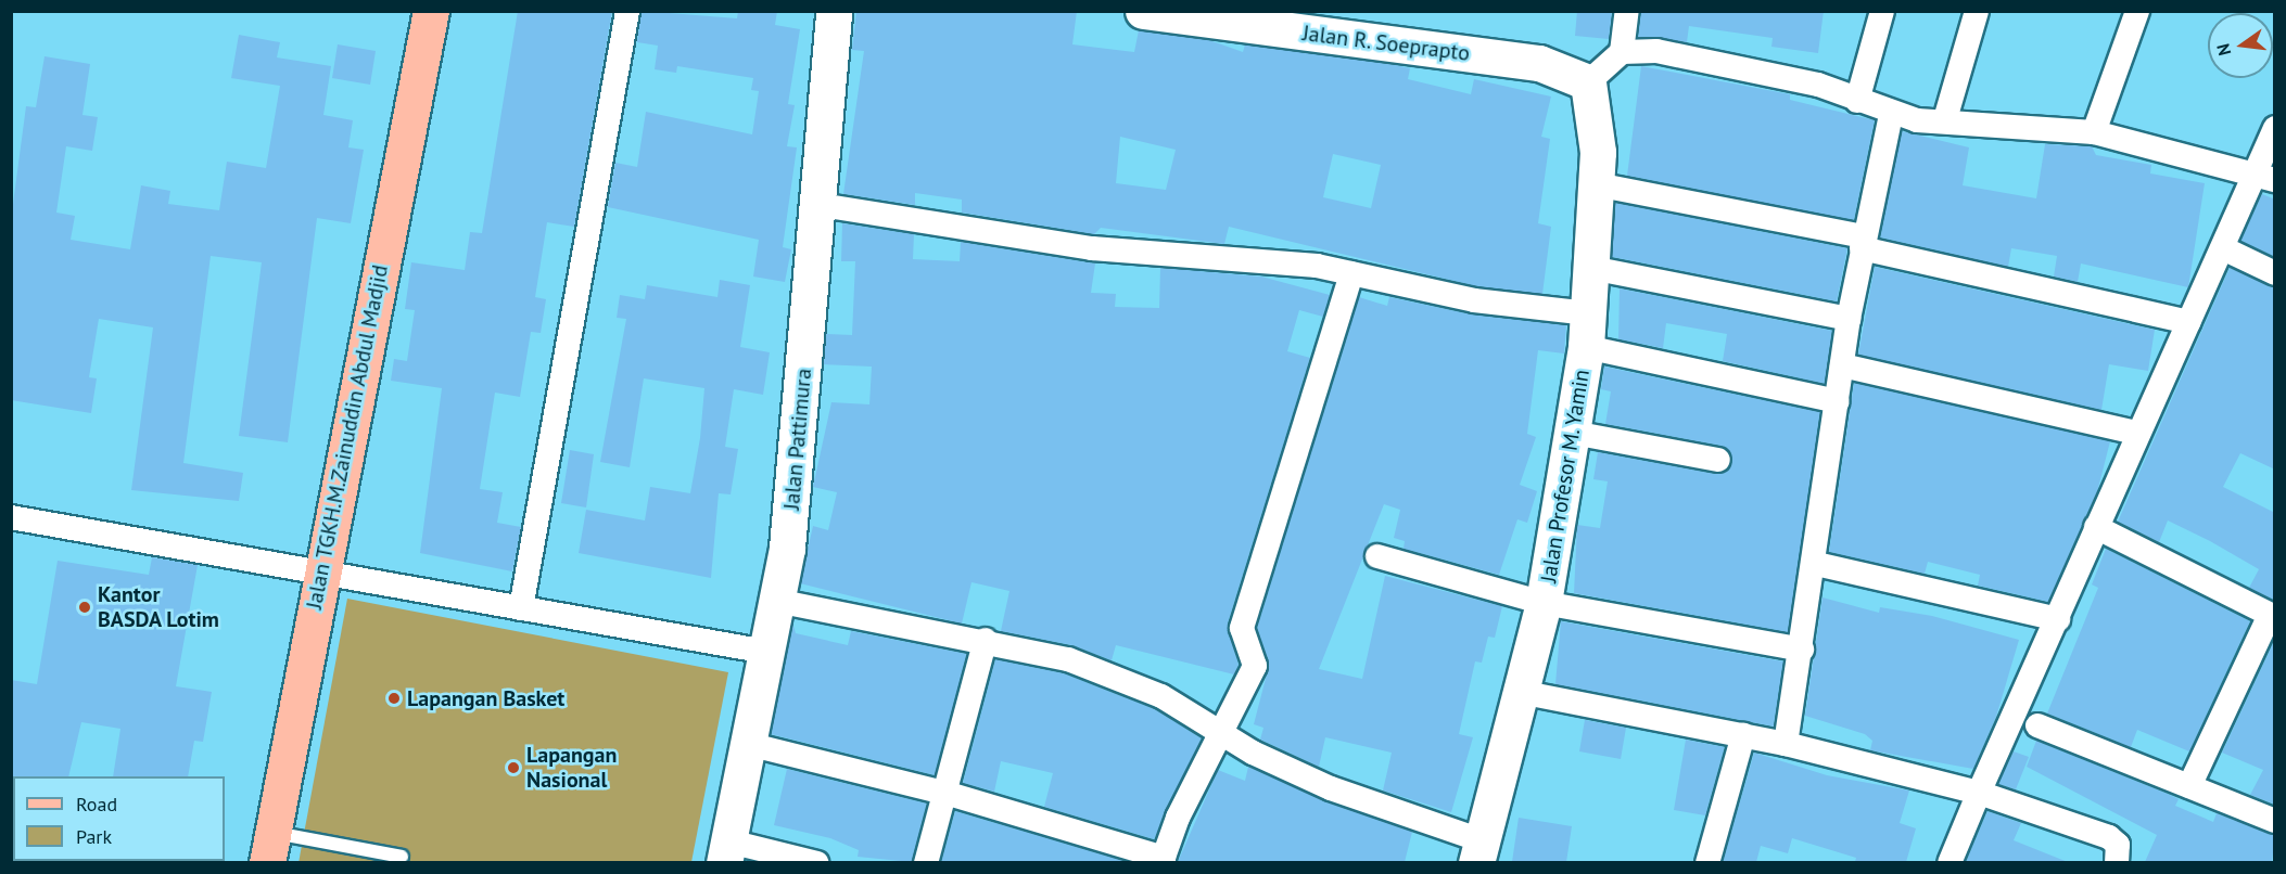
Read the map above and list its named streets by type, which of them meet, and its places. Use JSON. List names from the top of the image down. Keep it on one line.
{"streets":{"main road":["Jalan R. Soeprapto","Jalan TGKH.M.Zainuddin Abdul Madjid","Jalan Pattimura","Jalan Profesor M. Yamin"]},"crossings":[["Jalan R. Soeprapto","Jalan Profesor M. Yamin"]],"places":["Kantor BASDA Lotim","Lapangan Basket","Lapangan Nasional"],"legend":["Road","Park"],"north":"left"}
